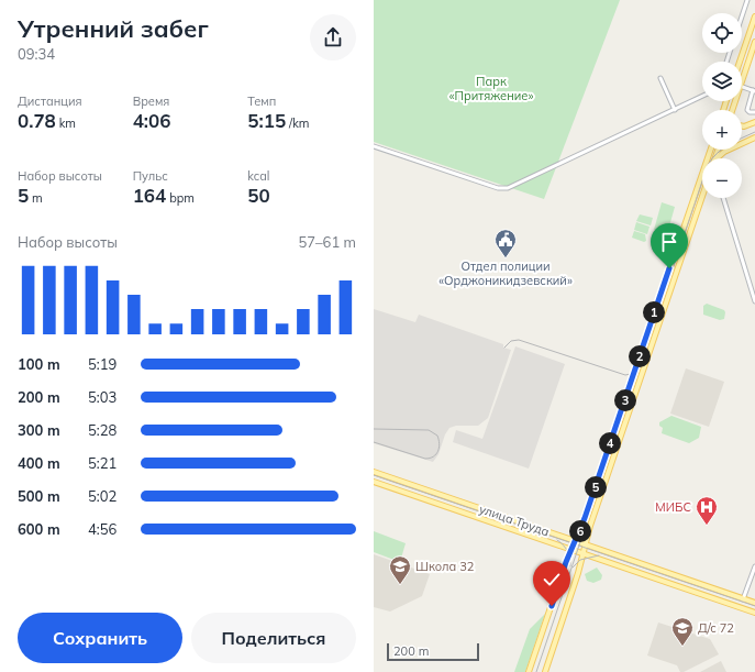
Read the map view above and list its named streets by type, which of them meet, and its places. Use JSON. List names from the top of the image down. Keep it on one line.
{"streets":{"main road":["улица Труда"]},"parks":["Парк «Притяжение»"],"places":{"public building":["Отдел полиции «Орджоникидзевский»"],"hospital":["МИБС"],"school or university":["Школа 32","Д/с 72"]},"scale_bar":"200 m","page":{"heading":["Утренний забег","09:34"],"map_buttons":["+","−"],"stats":[["Дистанция","0.78 km"],["Время","4:06"],["Темп","5:15 /km"],["Набор высоты","5 m"],["Пульс","164 bpm"],["kcal","50"]],"chart":["Набор высоты","57–61 m"],"pins":["1","2","3","4","5","6"],"list":[{"name":"100 m","note":"5:19"},{"name":"200 m","note":"5:03"},{"name":"300 m","note":"5:28"},{"name":"400 m","note":"5:21"},{"name":"500 m","note":"5:02"},{"name":"600 m","note":"4:56"}],"buttons":["Сохранить","Поделиться"],"scale":"200 m"}}
